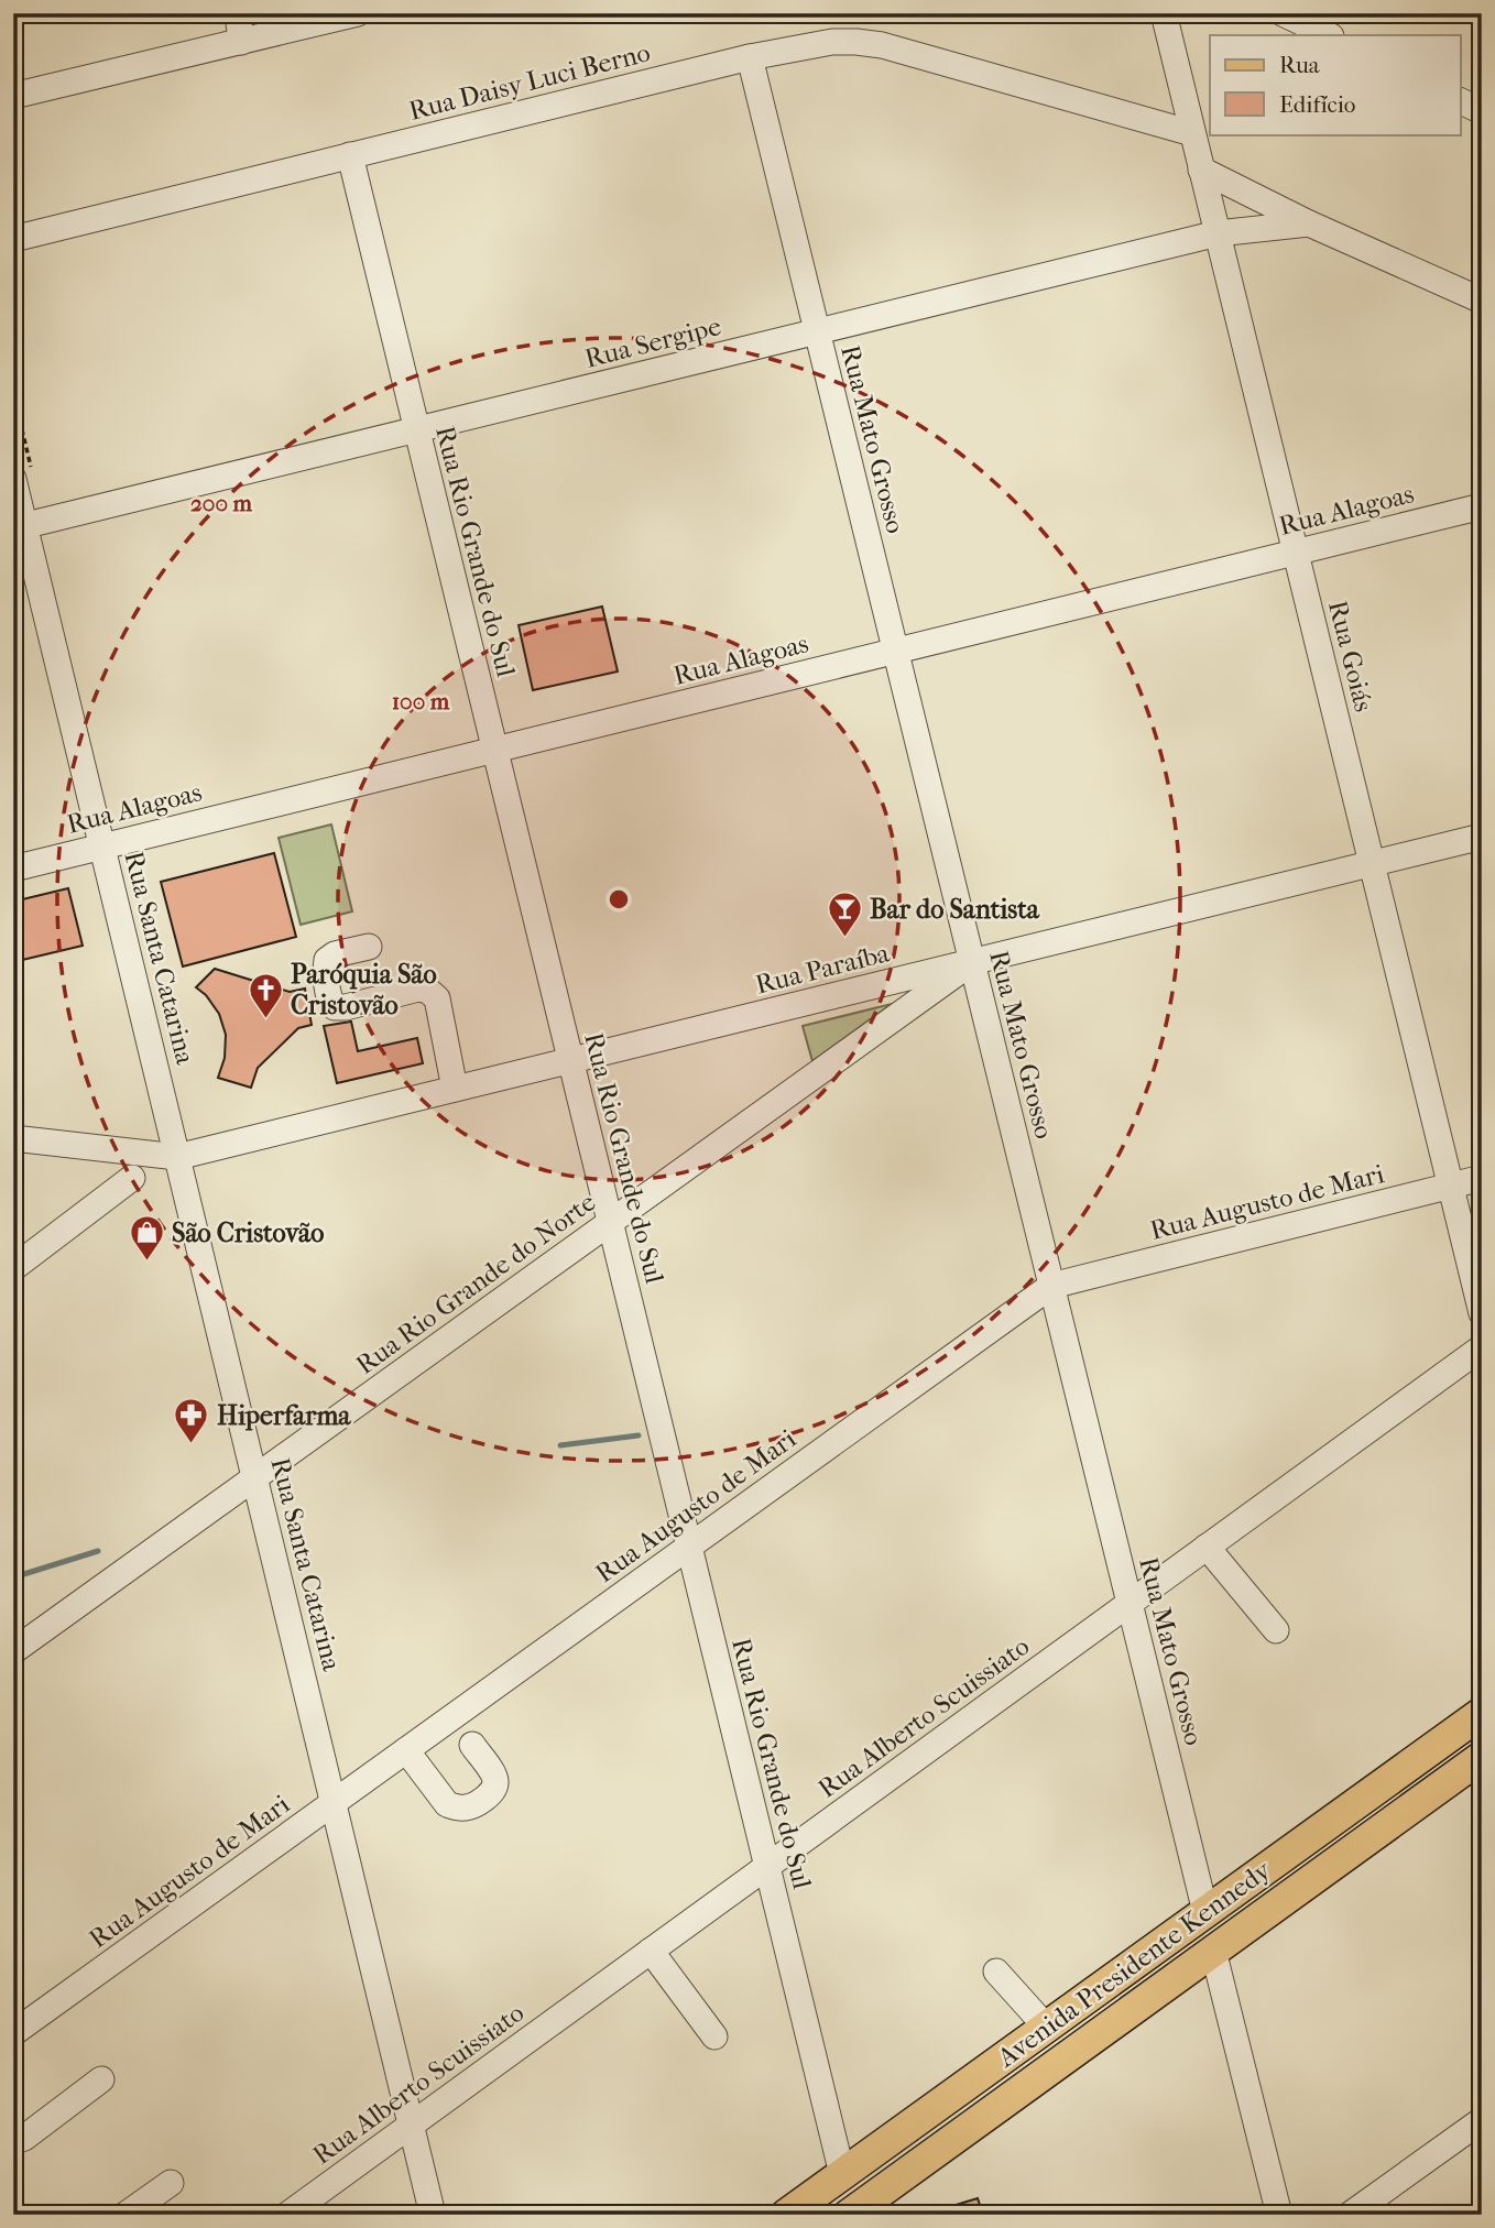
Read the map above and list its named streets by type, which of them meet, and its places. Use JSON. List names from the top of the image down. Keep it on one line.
{"streets":{"main road":["Avenida Presidente Kennedy"],"street":["Rua Daisy Luci Berno","Rua Sergipe","Rua Mato Grosso","Rua Alagoas","Rua Rio Grande do Sul","Rua Goiás","Rua Santa Catarina","Rua Paraíba","Rua Augusto de Mari","Rua Rio Grande do Norte","Rua Alberto Scuissiato"]},"crossings":[["Rua Daisy Luci Berno","Rua Mato Grosso"],["Rua Daisy Luci Berno","Rua Rio Grande do Sul"],["Rua Daisy Luci Berno","Rua Goiás"],["Rua Sergipe","Rua Mato Grosso"],["Rua Sergipe","Rua Rio Grande do Sul"],["Rua Sergipe","Rua Goiás"],["Rua Sergipe","Rua Santa Catarina"],["Rua Mato Grosso","Rua Alagoas"],["Rua Mato Grosso","Rua Paraíba"],["Rua Mato Grosso","Rua Augusto de Mari"],["Rua Mato Grosso","Rua Rio Grande do Norte"],["Rua Mato Grosso","Rua Alberto Scuissiato"],["Rua Mato Grosso","Avenida Presidente Kennedy"],["Rua Alagoas","Rua Rio Grande do Sul"],["Rua Alagoas","Rua Goiás"],["Rua Alagoas","Rua Santa Catarina"],["Rua Rio Grande do Sul","Rua Paraíba"],["Rua Rio Grande do Sul","Rua Augusto de Mari"],["Rua Rio Grande do Sul","Rua Rio Grande do Norte"],["Rua Rio Grande do Sul","Rua Alberto Scuissiato"],["Rua Rio Grande do Sul","Avenida Presidente Kennedy"],["Rua Goiás","Rua Paraíba"],["Rua Goiás","Rua Augusto de Mari"],["Rua Santa Catarina","Rua Paraíba"],["Rua Santa Catarina","Rua Augusto de Mari"],["Rua Santa Catarina","Rua Rio Grande do Norte"],["Rua Santa Catarina","Rua Alberto Scuissiato"],["Rua Paraíba","Rua Rio Grande do Norte"]],"places":{"bar":["Bar do Santista"],"church":["Paróquia São Cristovão"],"shop":["São Cristovão"],"pharmacy":["Hiperfarma"]},"legend":["Rua","Edifício"],"rings":["200 m","100 m"]}
